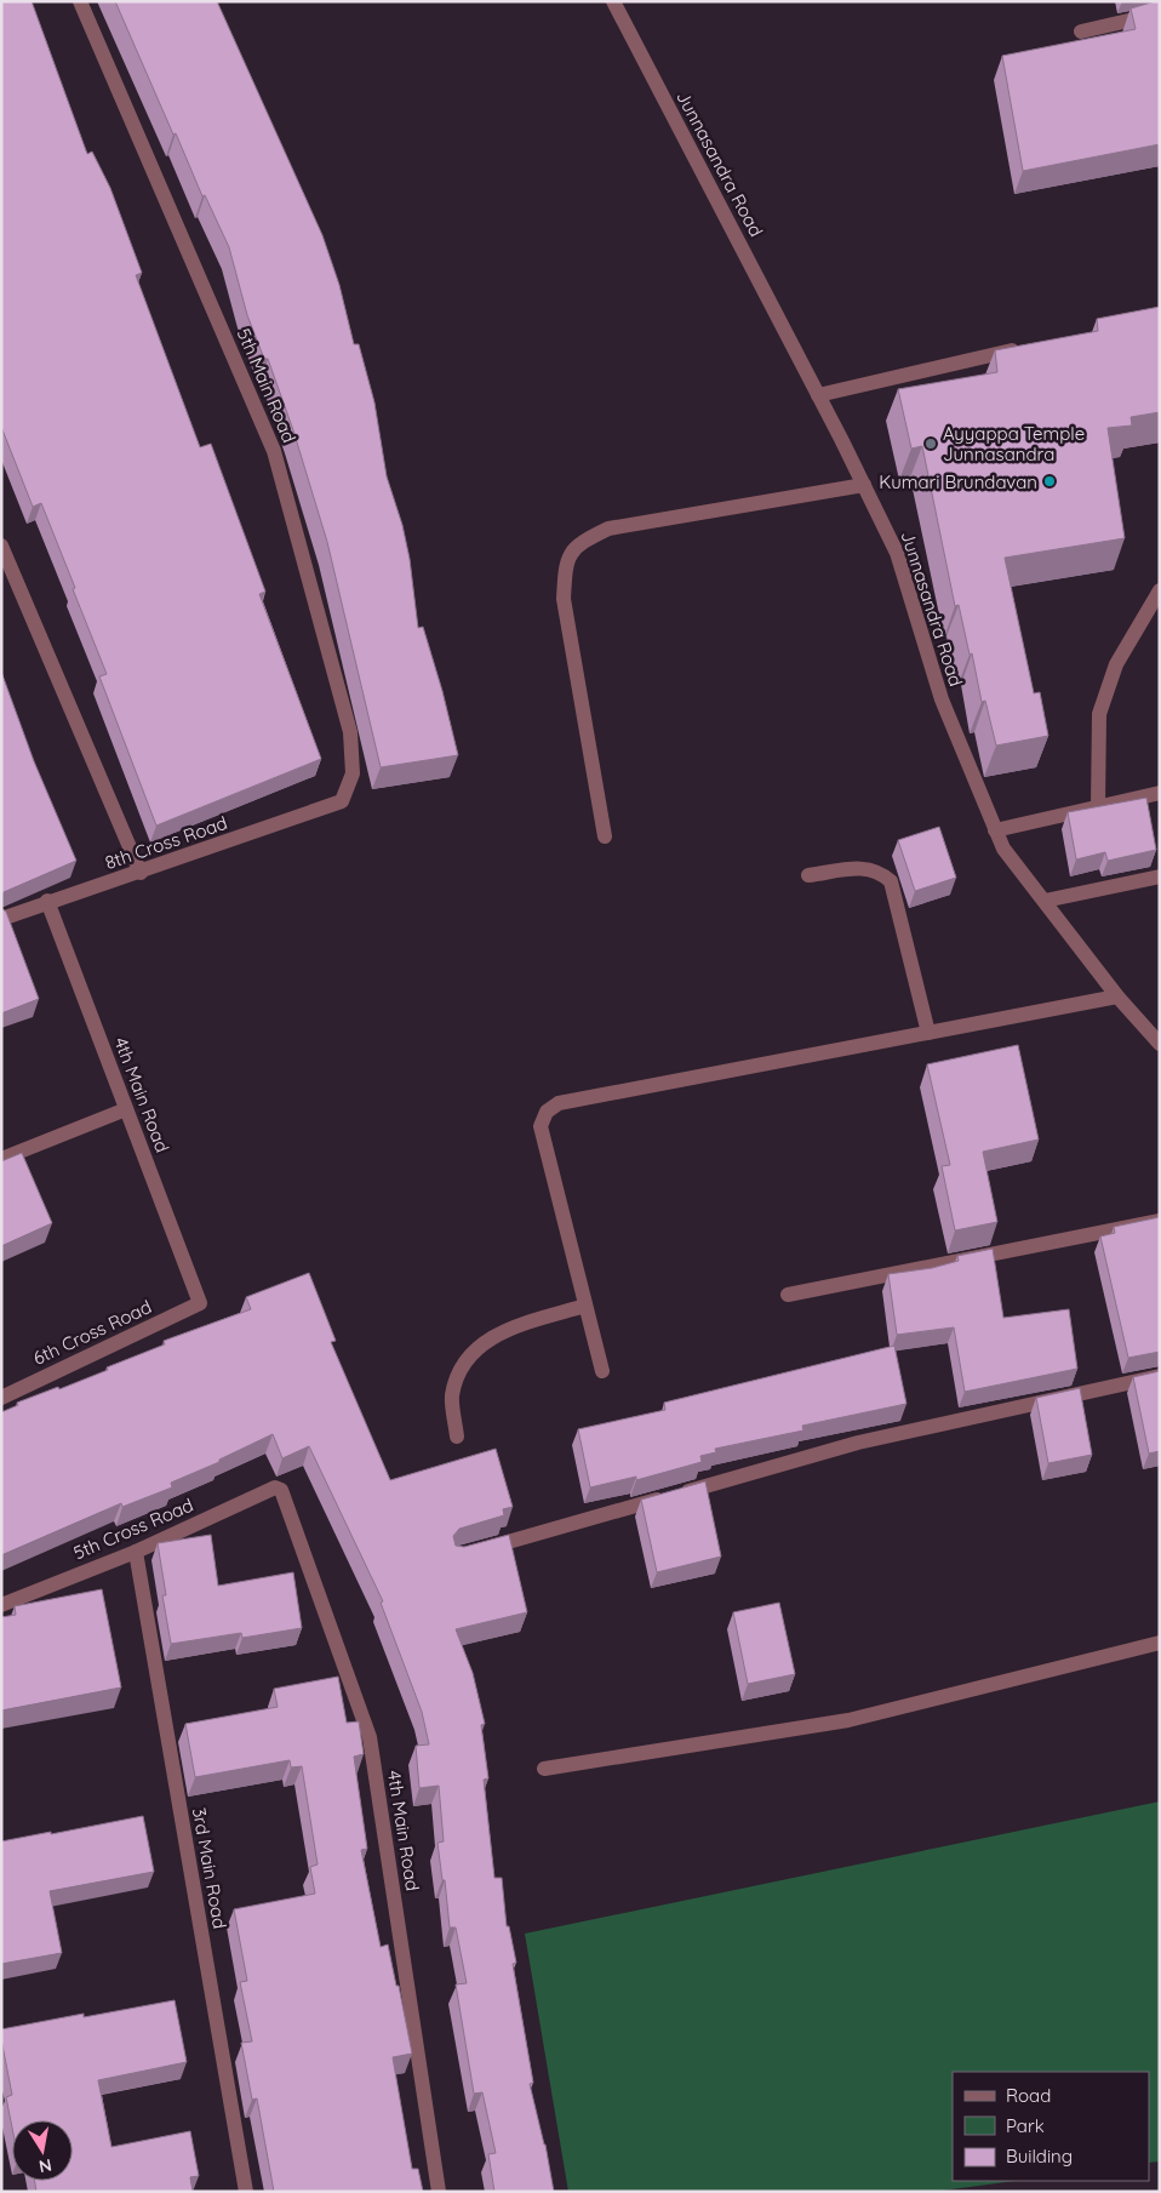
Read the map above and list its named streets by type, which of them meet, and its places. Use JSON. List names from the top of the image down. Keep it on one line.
{"streets":{"street":["Junnasandra Road","5th Main Road","8th Cross Road","4th Main Road","6th Cross Road","5th Cross Road","3rd Main Road"]},"crossings":[["5th Main Road","8th Cross Road"],["8th Cross Road","4th Main Road"],["4th Main Road","6th Cross Road"],["4th Main Road","5th Cross Road"],["5th Cross Road","3rd Main Road"]],"places":["Ayyappa Temple Junnasandra","Kumari Brundavan"],"legend":["Road","Park","Building"],"north":"bottom"}
